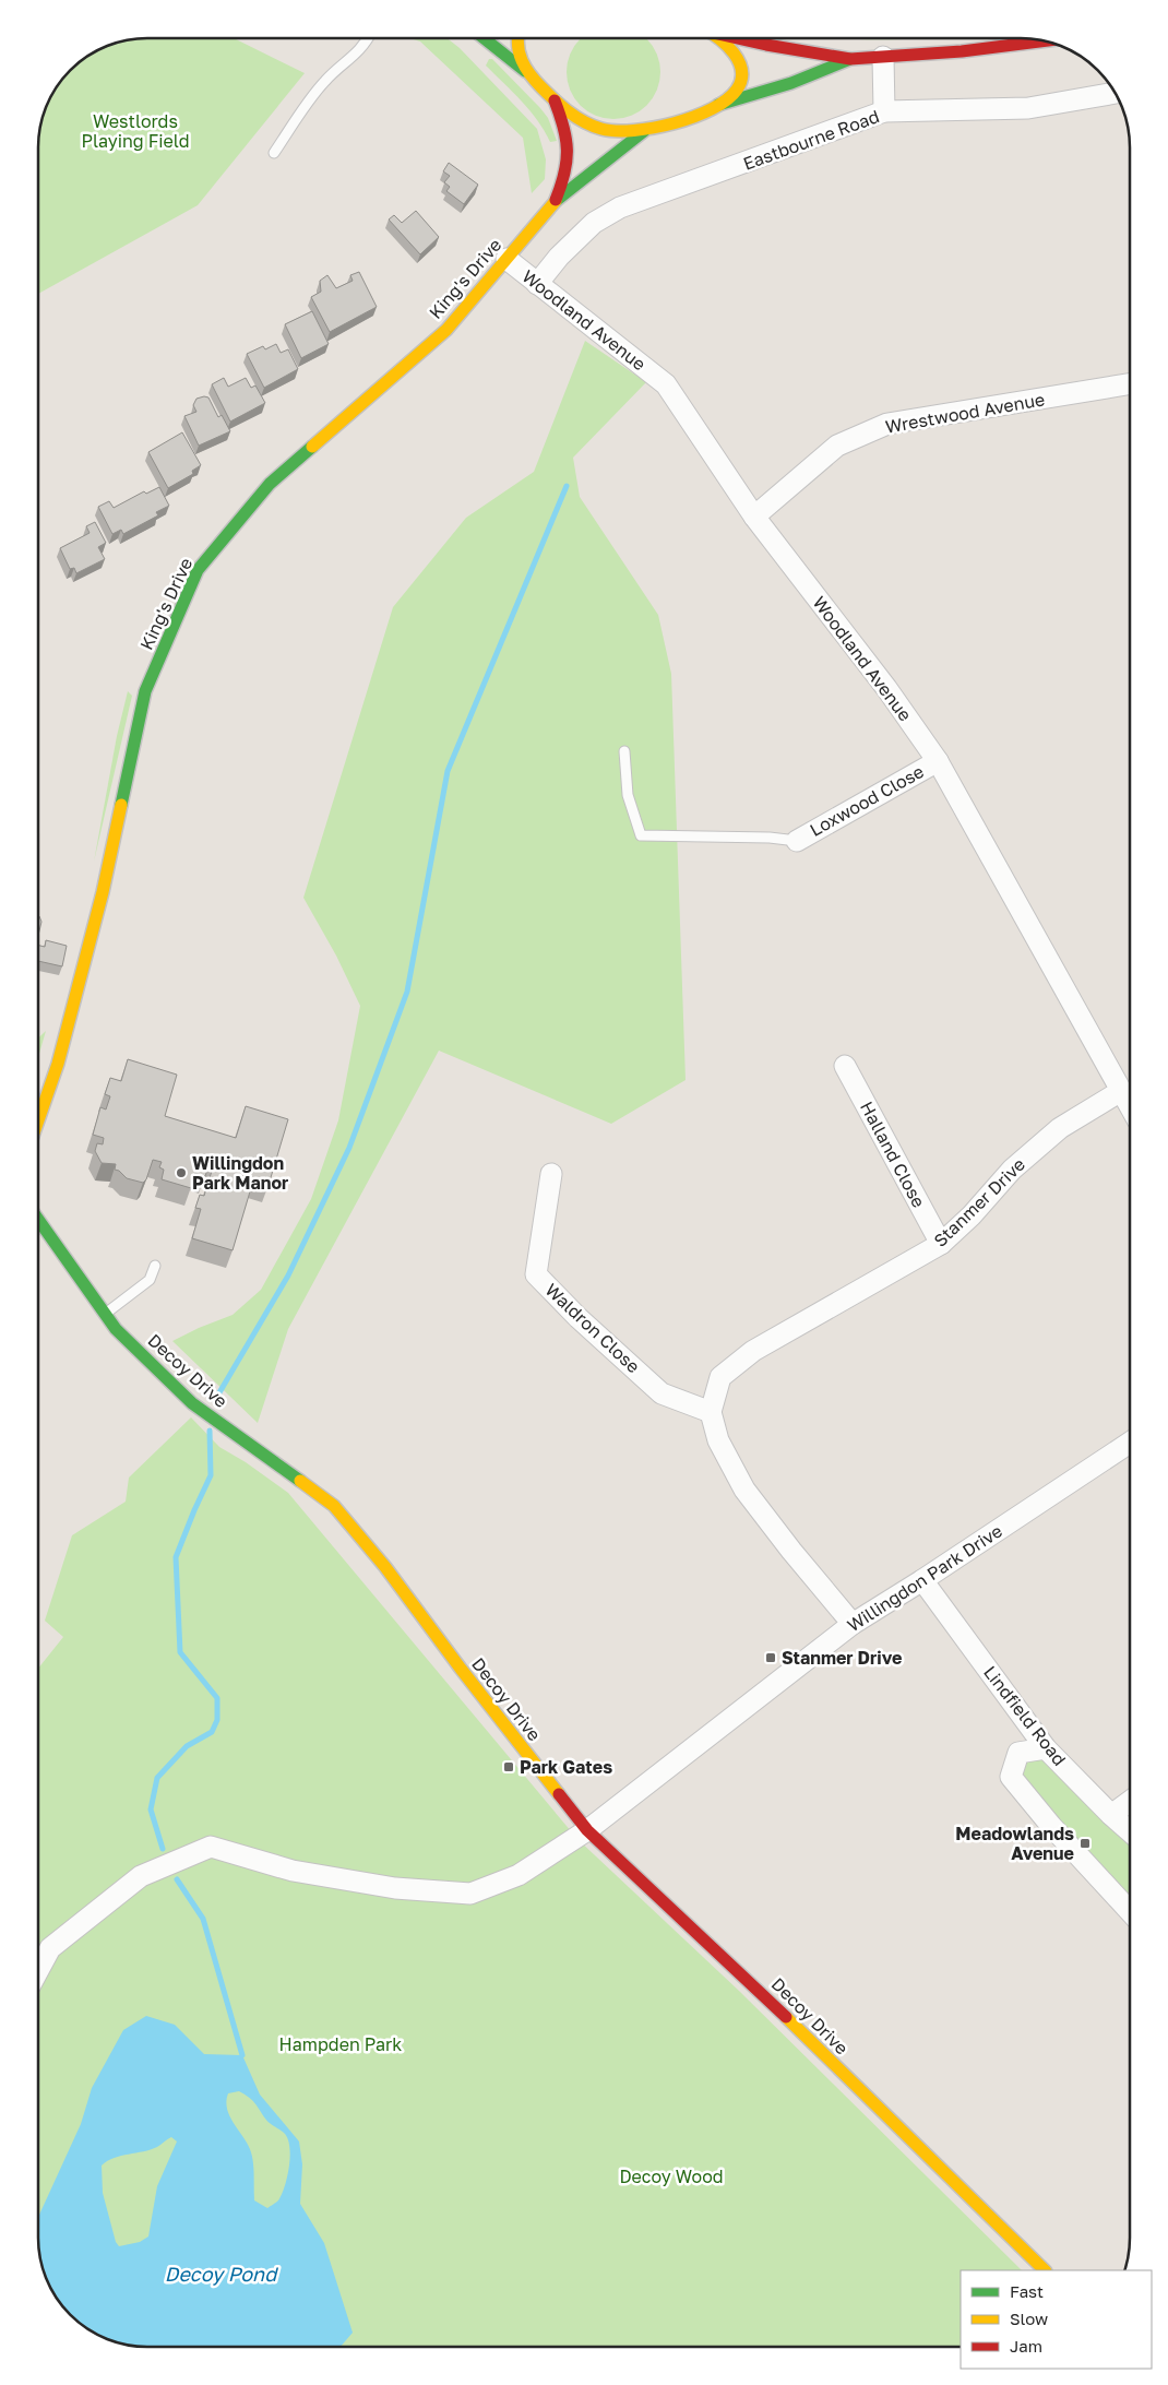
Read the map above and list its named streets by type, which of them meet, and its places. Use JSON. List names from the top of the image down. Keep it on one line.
{"streets":{"main road":["King's Drive","Decoy Drive"],"street":["Eastbourne Road","Woodland Avenue","Wrestwood Avenue","Loxwood Close","Halland Close","Stanmer Drive","Waldron Close","Willingdon Park Drive","Lindfield Road"]},"crossings":[["Eastbourne Road","Woodland Avenue"],["King's Drive","Woodland Avenue"],["Woodland Avenue","Wrestwood Avenue"],["Woodland Avenue","Loxwood Close"],["Woodland Avenue","Stanmer Drive"],["Halland Close","Stanmer Drive"],["Stanmer Drive","Waldron Close"],["Decoy Drive","Willingdon Park Drive"],["Willingdon Park Drive","Lindfield Road"]],"water":["Decoy Pond"],"parks":["Westlords Playing Field","Hampden Park","Decoy Wood"],"places":{"other":["Willingdon Park Manor"],"transit":["Stanmer Drive","Park Gates","Meadowlands Avenue"]},"legend":["Fast","Slow","Jam"]}
